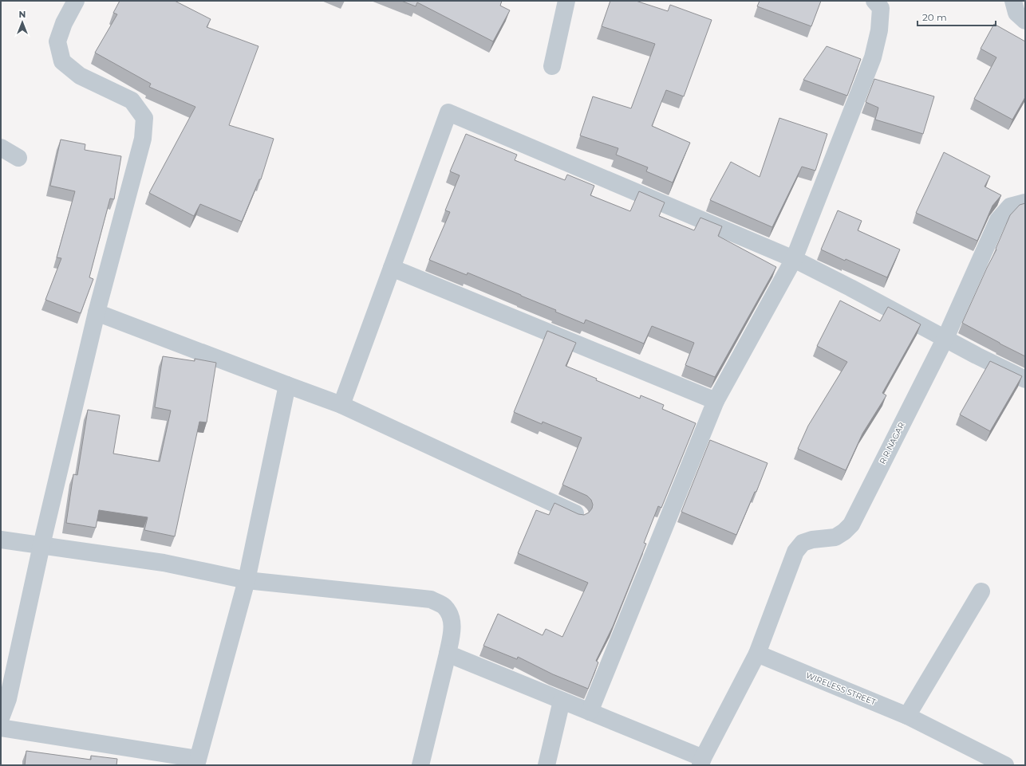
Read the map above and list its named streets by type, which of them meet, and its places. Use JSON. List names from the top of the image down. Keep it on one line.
{"streets":{"street":["R R NAGAR","WIRELESS STREET"]},"crossings":[["R R NAGAR","WIRELESS STREET"]],"scale_bar":"20 m","north":"top"}
